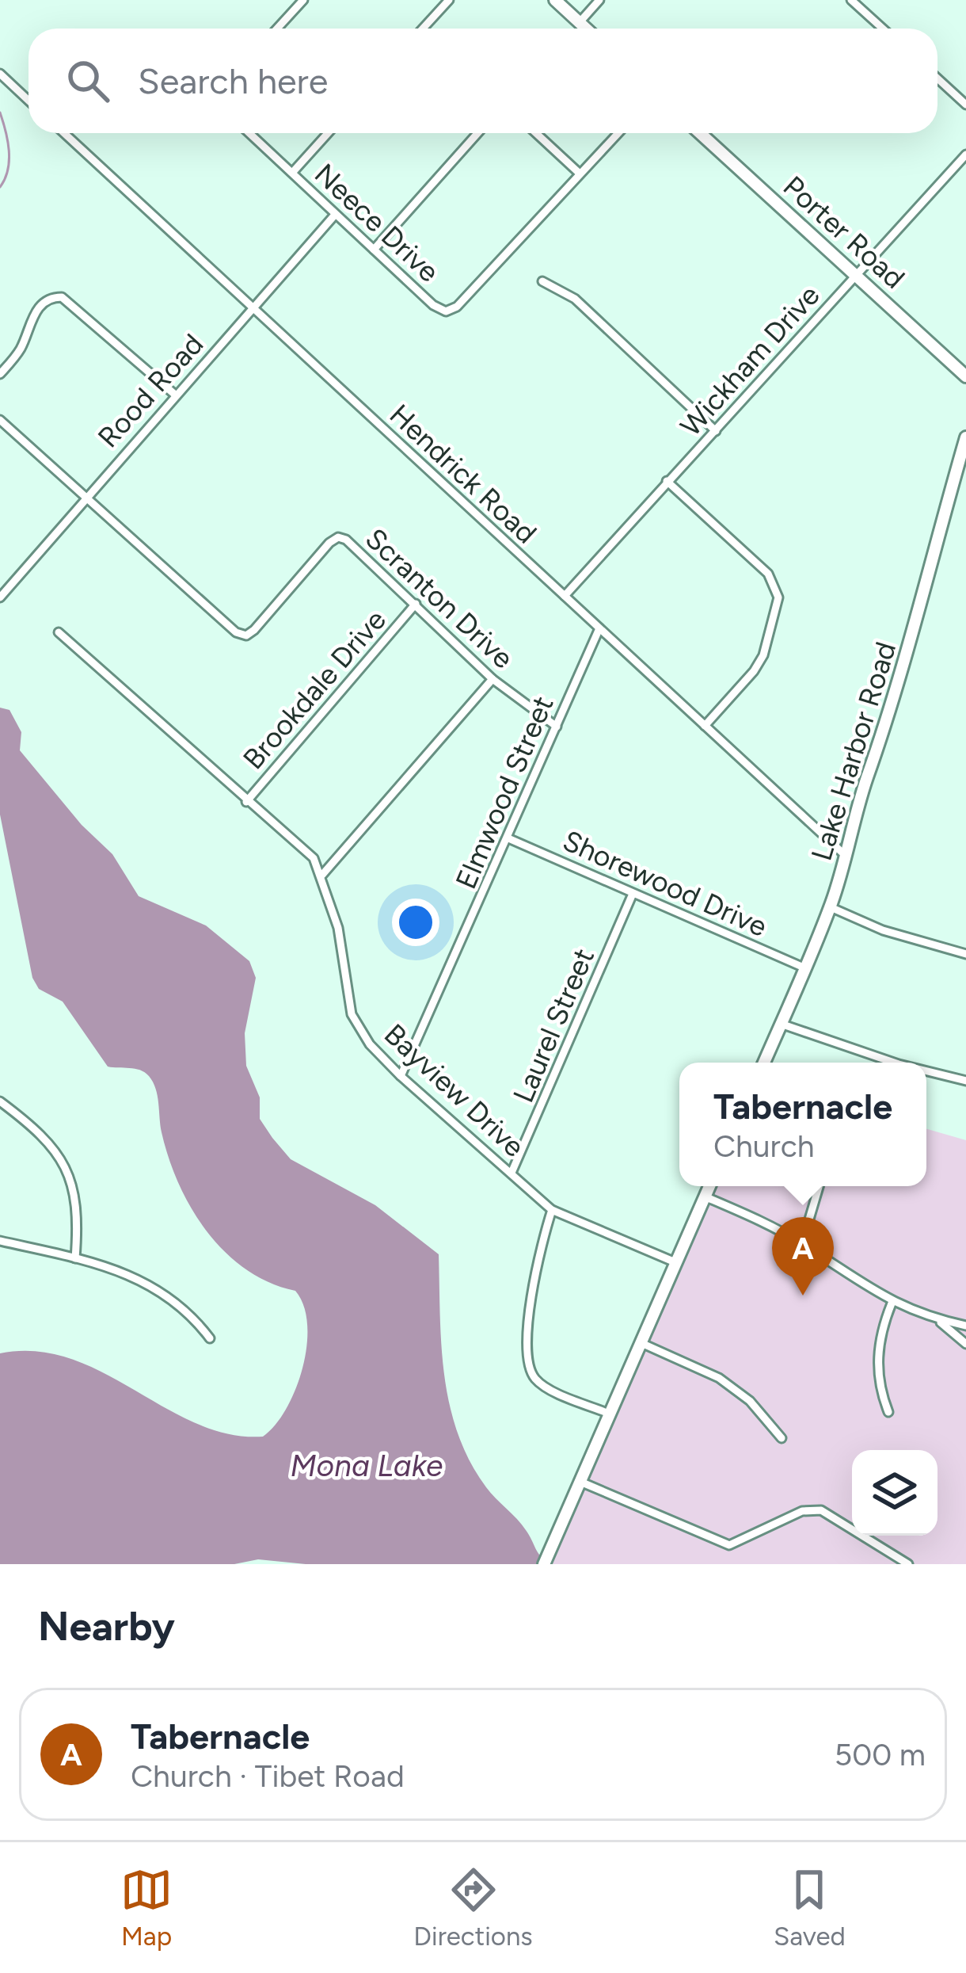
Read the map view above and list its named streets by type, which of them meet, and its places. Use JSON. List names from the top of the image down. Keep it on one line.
{"streets":{"street":["Neece Drive","Porter Road","Wickham Drive","Rood Road","Hendrick Road","Scranton Drive","Brookdale Drive","Lake Harbor Road","Elmwood Street","Shorewood Drive","Laurel Street","Bayview Drive"]},"crossings":[["Neece Drive","Rood Road"],["Porter Road","Wickham Drive"],["Wickham Drive","Hendrick Road"],["Rood Road","Hendrick Road"],["Rood Road","Scranton Drive"],["Hendrick Road","Lake Harbor Road"],["Hendrick Road","Elmwood Street"],["Scranton Drive","Brookdale Drive"],["Scranton Drive","Elmwood Street"],["Brookdale Drive","Bayview Drive"],["Lake Harbor Road","Shorewood Drive"],["Elmwood Street","Shorewood Drive"],["Elmwood Street","Bayview Drive"],["Shorewood Drive","Laurel Street"],["Laurel Street","Bayview Drive"]],"water":["Mona Lake"],"page":{"search":"Search here","popup":["Tabernacle","Church"],"pins":"A","heading":"Nearby","list":[{"mark":"A","name":"Tabernacle","note":"Church · Tibet Road","value":"500 m"}],"nav":["Map","Directions","Saved"]}}
